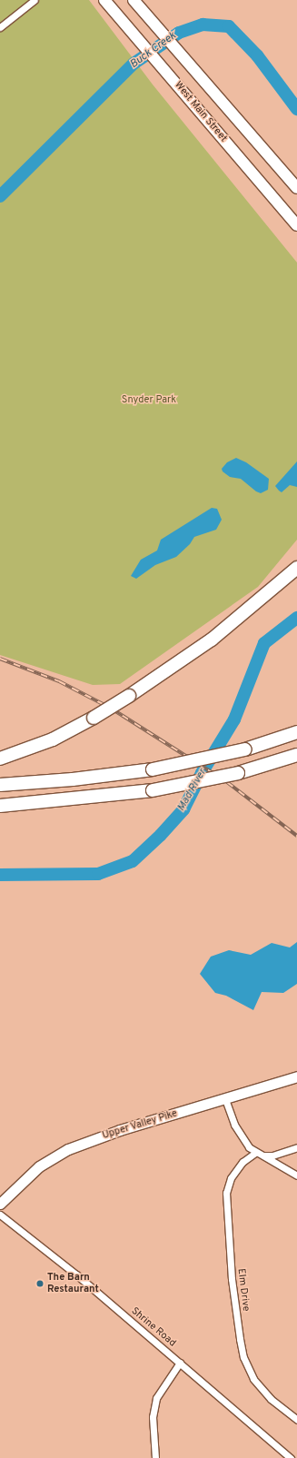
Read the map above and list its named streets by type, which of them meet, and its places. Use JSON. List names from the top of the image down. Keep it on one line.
{"streets":{"main road":["West Main Street"],"street":["Upper Valley Pike","Elm Drive","Shrine Road"]},"water":["Buck Creek","Mad River"],"parks":["Snyder Park"],"places":["The Barn Restaurant"]}
